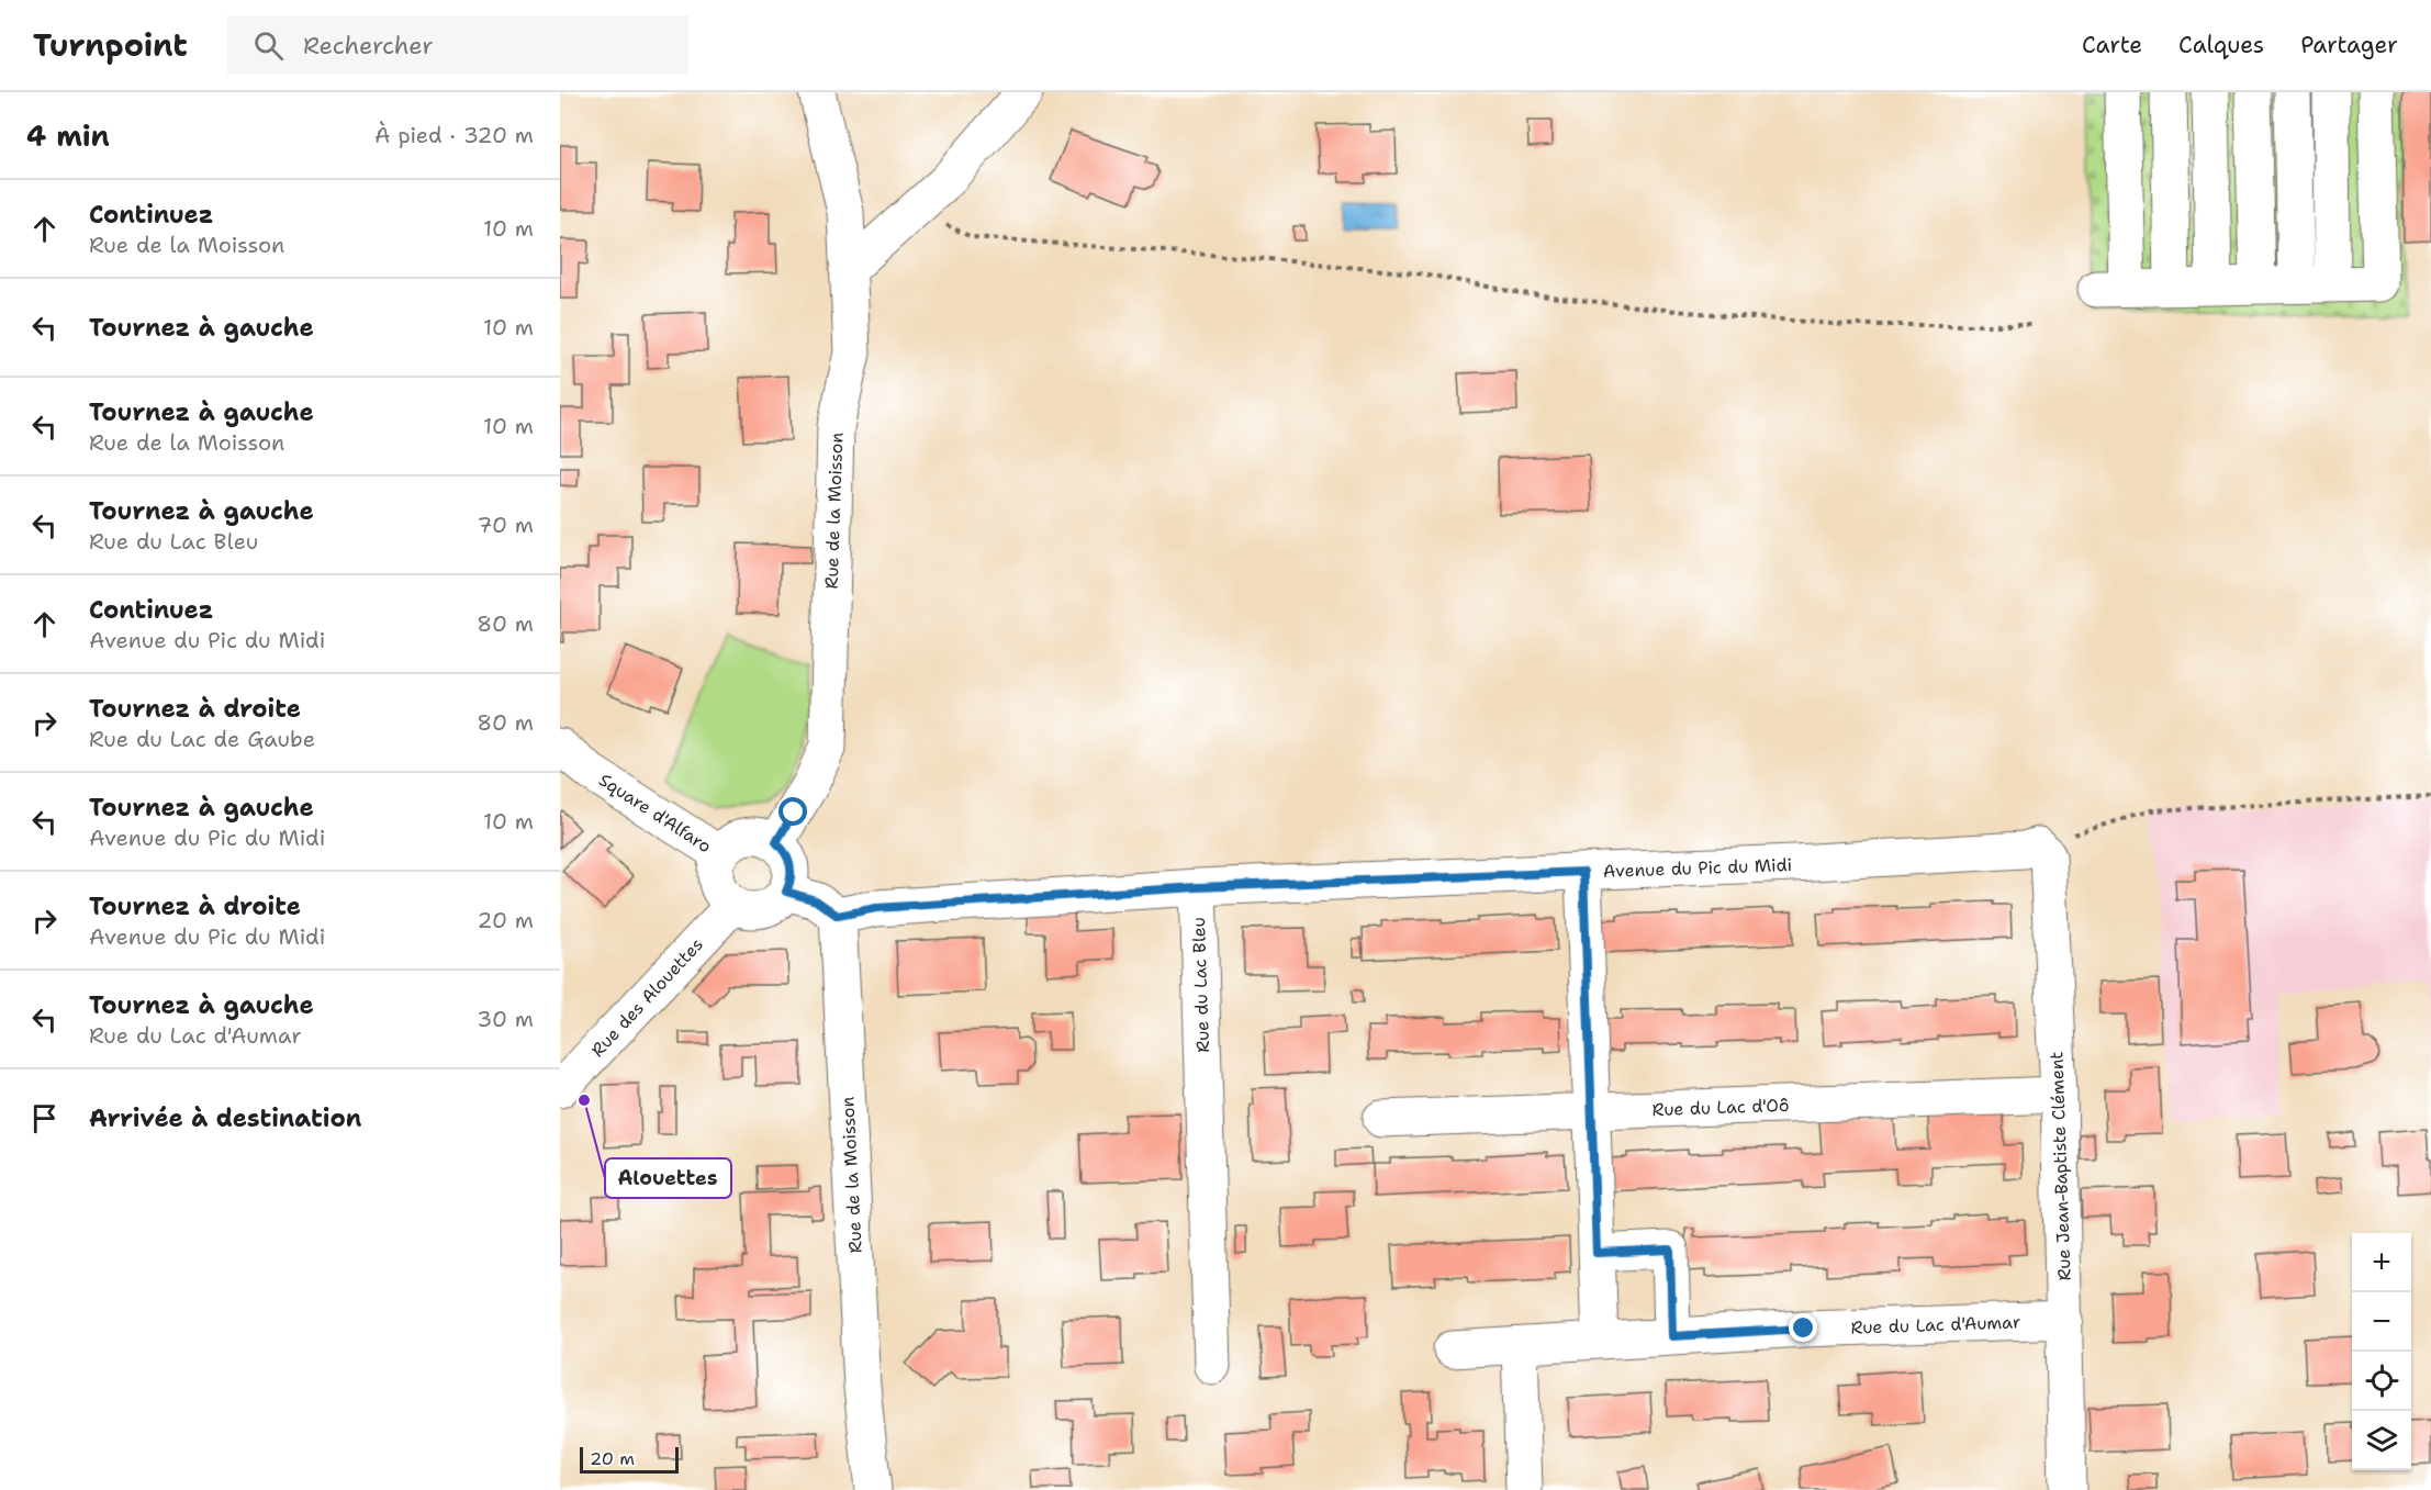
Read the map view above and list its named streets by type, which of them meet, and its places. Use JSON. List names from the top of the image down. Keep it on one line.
{"streets":{"street":["Rue de la Moisson","Square d'Alfaro","Avenue du Pic du Midi","Rue du Lac Bleu","Rue des Alouettes","Rue du Lac d'Oô","Rue Jean-Baptiste Clément","Rue du Lac d'Aumar"]},"crossings":[["Rue de la Moisson","Square d'Alfaro"],["Rue de la Moisson","Rue des Alouettes"],["Square d'Alfaro","Rue des Alouettes"],["Avenue du Pic du Midi","Rue du Lac Bleu"],["Avenue du Pic du Midi","Rue Jean-Baptiste Clément"],["Rue du Lac d'Oô","Rue Jean-Baptiste Clément"],["Rue Jean-Baptiste Clément","Rue du Lac d'Aumar"]],"places":["Alouettes"],"scale_bar":"20 m","page":{"header":"Turnpoint","search":"Rechercher","nav":["Carte","Calques","Partager"],"heading":["4 min","À pied · 320 m"],"list":[["Continuez","Rue de la Moisson","10 m"],["Tournez à gauche","10 m"],["Tournez à gauche","Rue de la Moisson","10 m"],["Tournez à gauche","Rue du Lac Bleu","70 m"],["Continuez","Avenue du Pic du Midi","80 m"],["Tournez à droite","Rue du Lac de Gaube","80 m"],["Tournez à gauche","Avenue du Pic du Midi","10 m"],["Tournez à droite","Avenue du Pic du Midi","20 m"],["Tournez à gauche","Rue du Lac d'Aumar","30 m"],"Arrivée à destination"],"map_buttons":["+","−"],"scale":"20 m"}}
